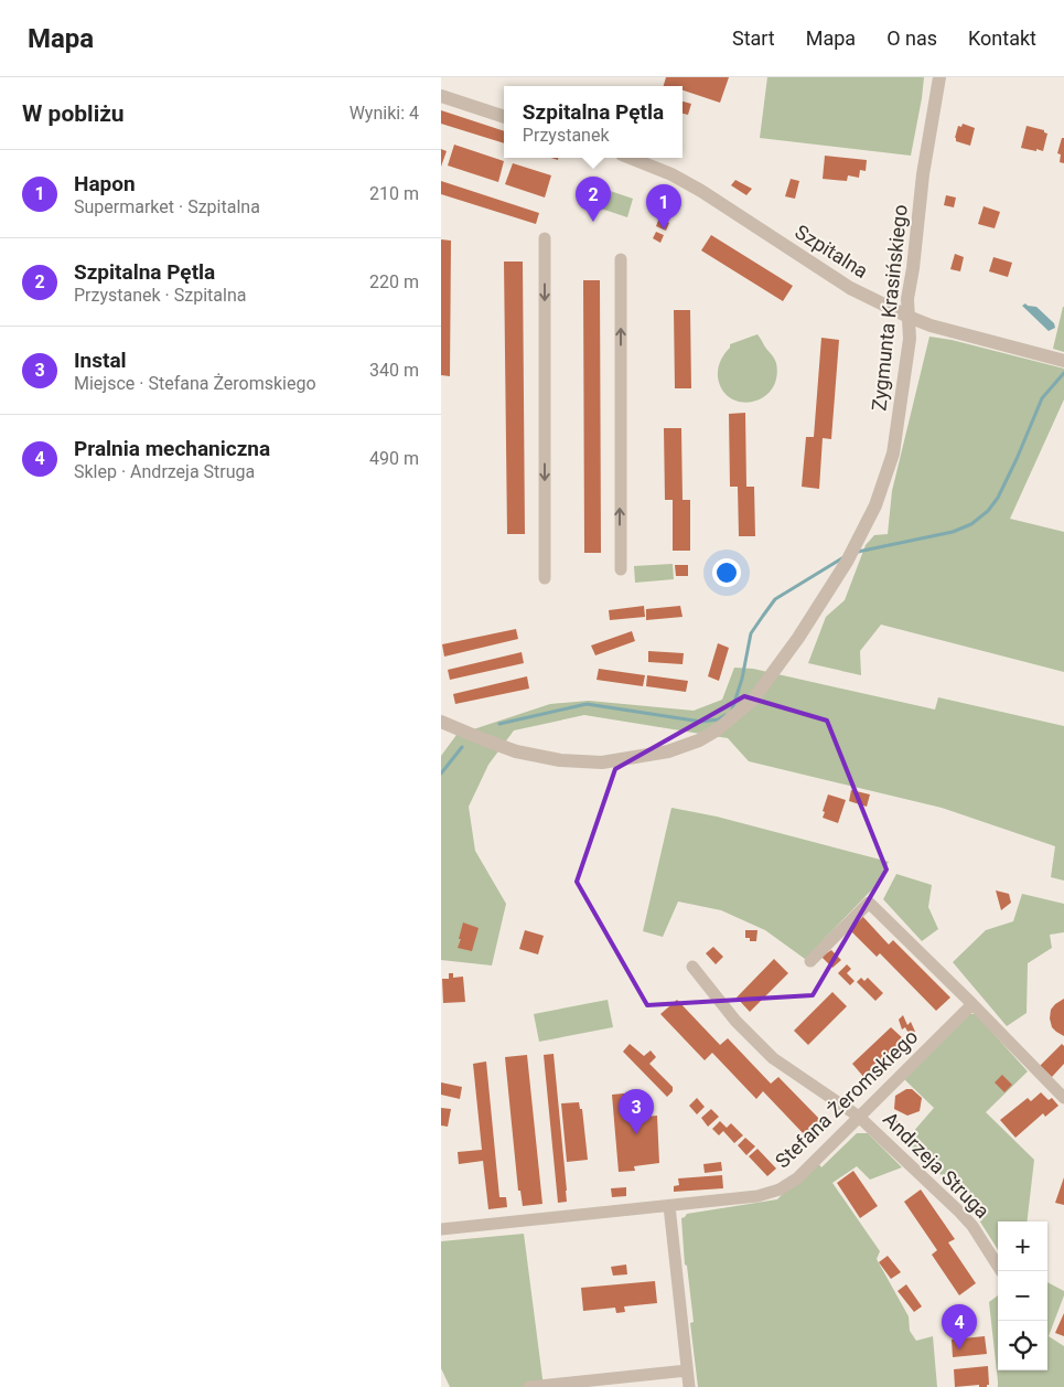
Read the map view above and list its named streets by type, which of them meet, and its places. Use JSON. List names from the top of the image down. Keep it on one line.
{"streets":{"street":["Szpitalna","Zygmunta Krasińskiego","Stefana Żeromskiego","Andrzeja Struga"]},"crossings":[["Szpitalna","Zygmunta Krasińskiego"],["Stefana Żeromskiego","Andrzeja Struga"]],"page":{"header":"Mapa","nav":["Start","Mapa","O nas","Kontakt"],"heading":["W pobliżu","Wyniki: 4"],"popup":["Szpitalna Pętla","Przystanek"],"list":[{"mark":"1","name":"Hapon","note":"Supermarket · Szpitalna","value":"210 m"},{"mark":"2","name":"Szpitalna Pętla","note":"Przystanek · Szpitalna","value":"220 m"},{"mark":"3","name":"Instal","note":"Miejsce · Stefana Żeromskiego","value":"340 m"},{"mark":"4","name":"Pralnia mechaniczna","note":"Sklep · Andrzeja Struga","value":"490 m"}],"pins":["2","1","3","4"],"map_buttons":["+","−"]}}
